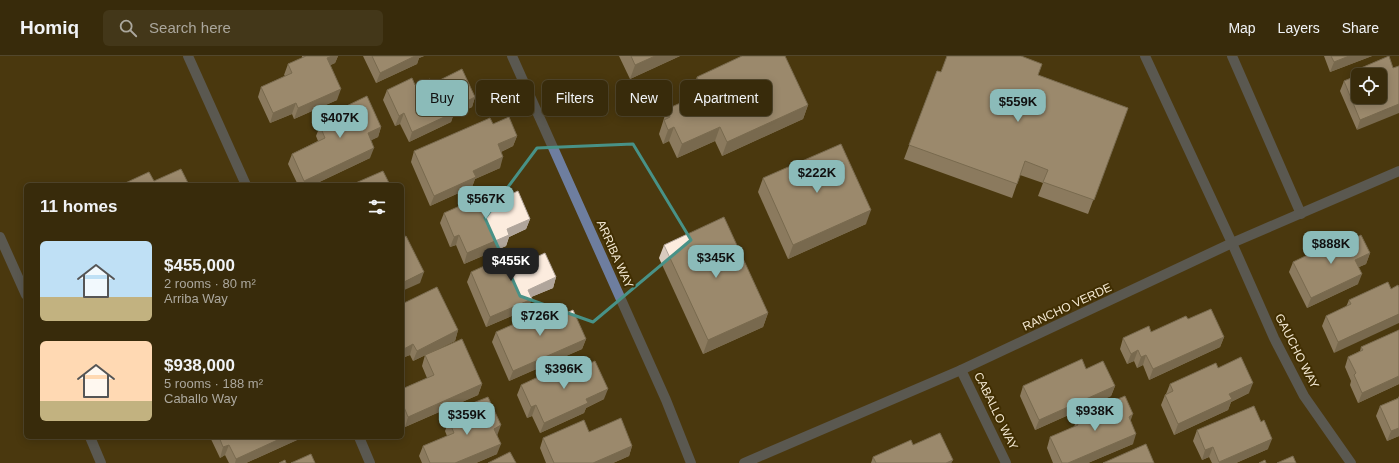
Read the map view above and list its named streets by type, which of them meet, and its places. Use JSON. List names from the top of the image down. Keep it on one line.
{"streets":{"street":["ARRIBA WAY","RANCHO VERDE","GAUCHO WAY","CABALLO WAY"]},"crossings":[["RANCHO VERDE","GAUCHO WAY"],["RANCHO VERDE","CABALLO WAY"]],"page":{"header":"Homiq","search":"Search here","nav":["Map","Layers","Share"],"chip":["Buy","Rent","Filters","New","Apartment"],"price":["$559K","$407K","$222K","$567K","$888K","$345K","$455K","$726K","$396K","$938K","$359K"],"heading":"11 homes","list":[{"name":"$455,000","note":"2 rooms · 80 m² · Arriba Way"},{"name":"$938,000","note":"5 rooms · 188 m² · Caballo Way"}]}}
